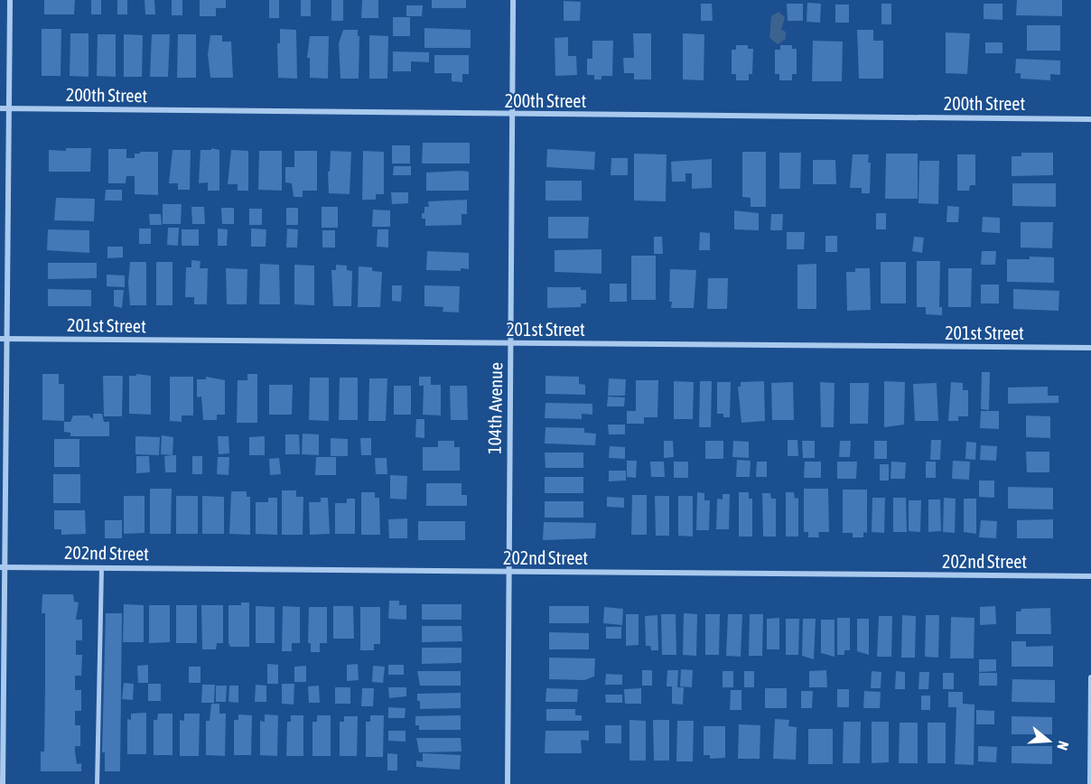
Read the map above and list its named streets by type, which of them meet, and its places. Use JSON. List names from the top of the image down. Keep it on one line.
{"streets":{"street":["200th Street","201st Street","104th Avenue","202nd Street"]},"crossings":[["200th Street","104th Avenue"],["201st Street","104th Avenue"],["104th Avenue","202nd Street"]],"north":"right"}
